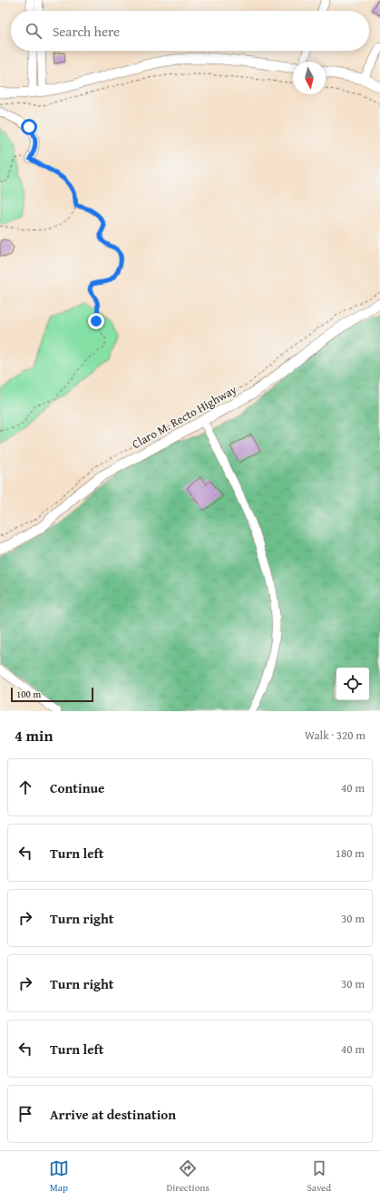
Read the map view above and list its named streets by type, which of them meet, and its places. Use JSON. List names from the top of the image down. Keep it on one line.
{"streets":{"main road":["Claro M. Recto Highway"]},"scale_bar":"100 m","north":"bottom","page":{"search":"Search here","scale":"100 m","heading":["4 min","Walk · 320 m"],"list":[["Continue","40 m"],["Turn left","180 m"],["Turn right","30 m"],["Turn right","30 m"],["Turn left","40 m"],"Arrive at destination"],"nav":["Map","Directions","Saved"]}}
